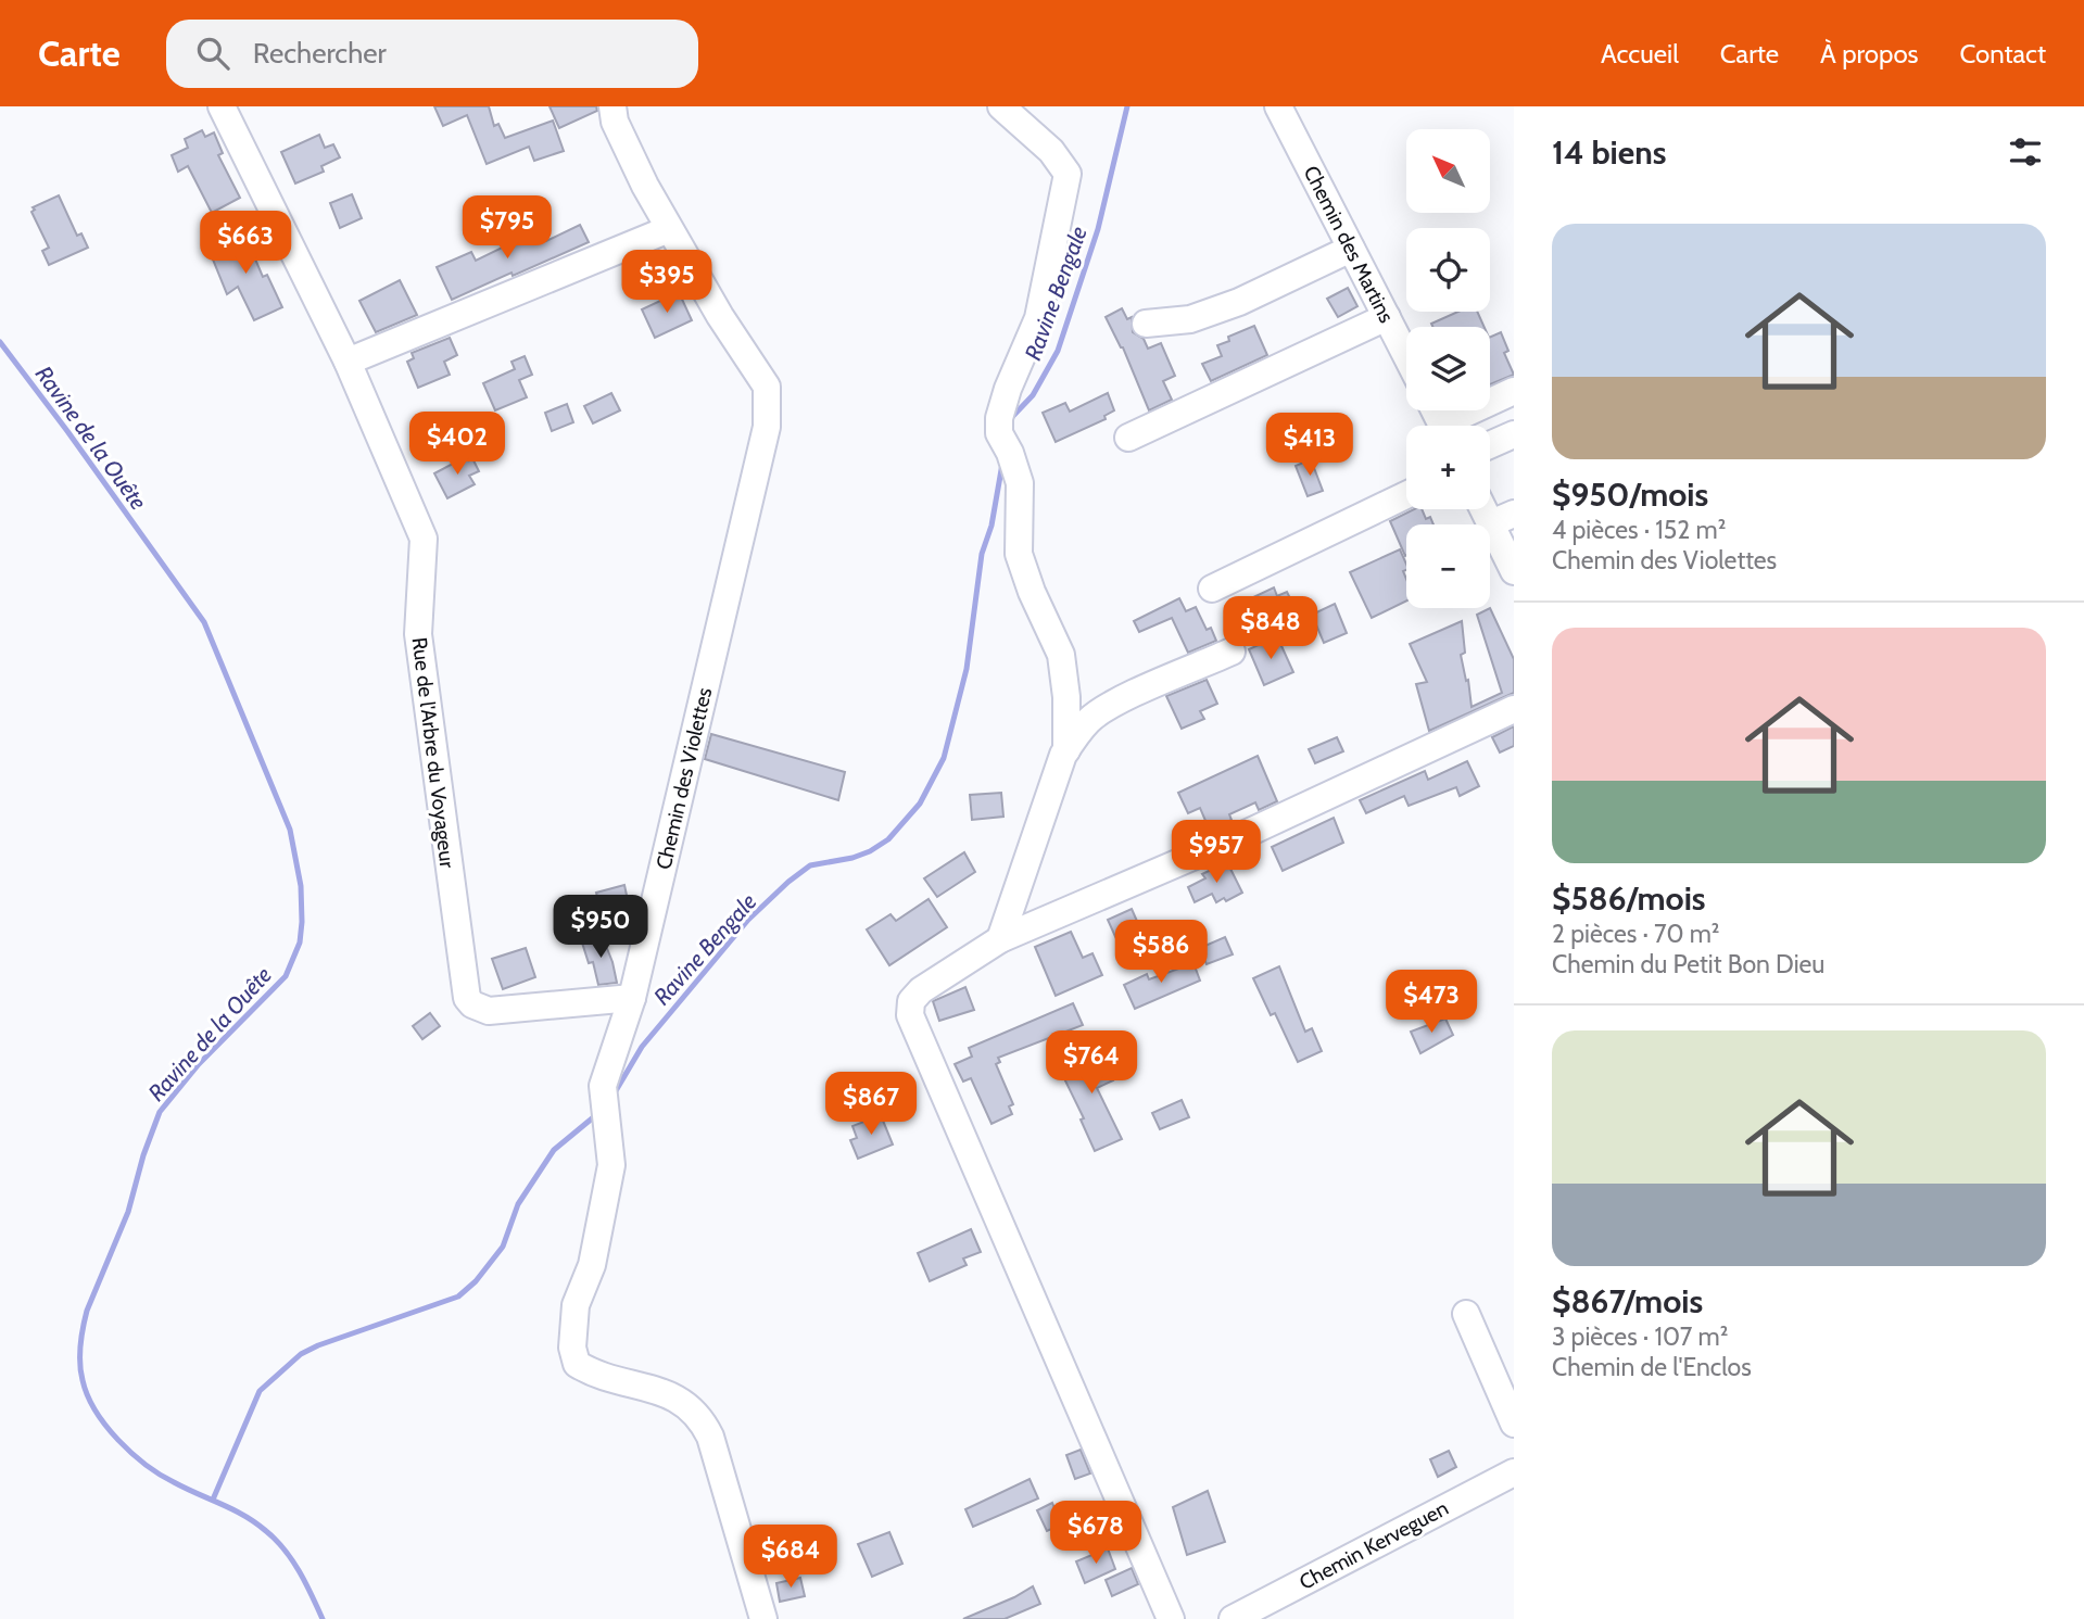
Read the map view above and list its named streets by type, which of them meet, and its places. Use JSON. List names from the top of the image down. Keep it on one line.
{"streets":{"street":["Chemin des Martins","Rue de l'Arbre du Voyageur","Chemin des Violettes","Chemin Kerveguen"]},"crossings":[["Rue de l'Arbre du Voyageur","Chemin des Violettes"]],"water":["Ravine Bengale","Ravine de la Ouête"],"north":"top left","page":{"header":"Carte","search":"Rechercher","nav":["Accueil","Carte","À propos","Contact"],"heading":"14 biens","map_buttons":["+","−"],"price":["$795","$663","$395","$402","$413","$848","$957","$950","$586","$473","$764","$867","$678","$684"],"list":[{"name":"$950/mois","note":"4 pièces · 152 m² · Chemin des Violettes"},{"name":"$586/mois","note":"2 pièces · 70 m² · Chemin du Petit Bon Dieu"},{"name":"$867/mois","note":"3 pièces · 107 m² · Chemin de l'Enclos"}]}}
